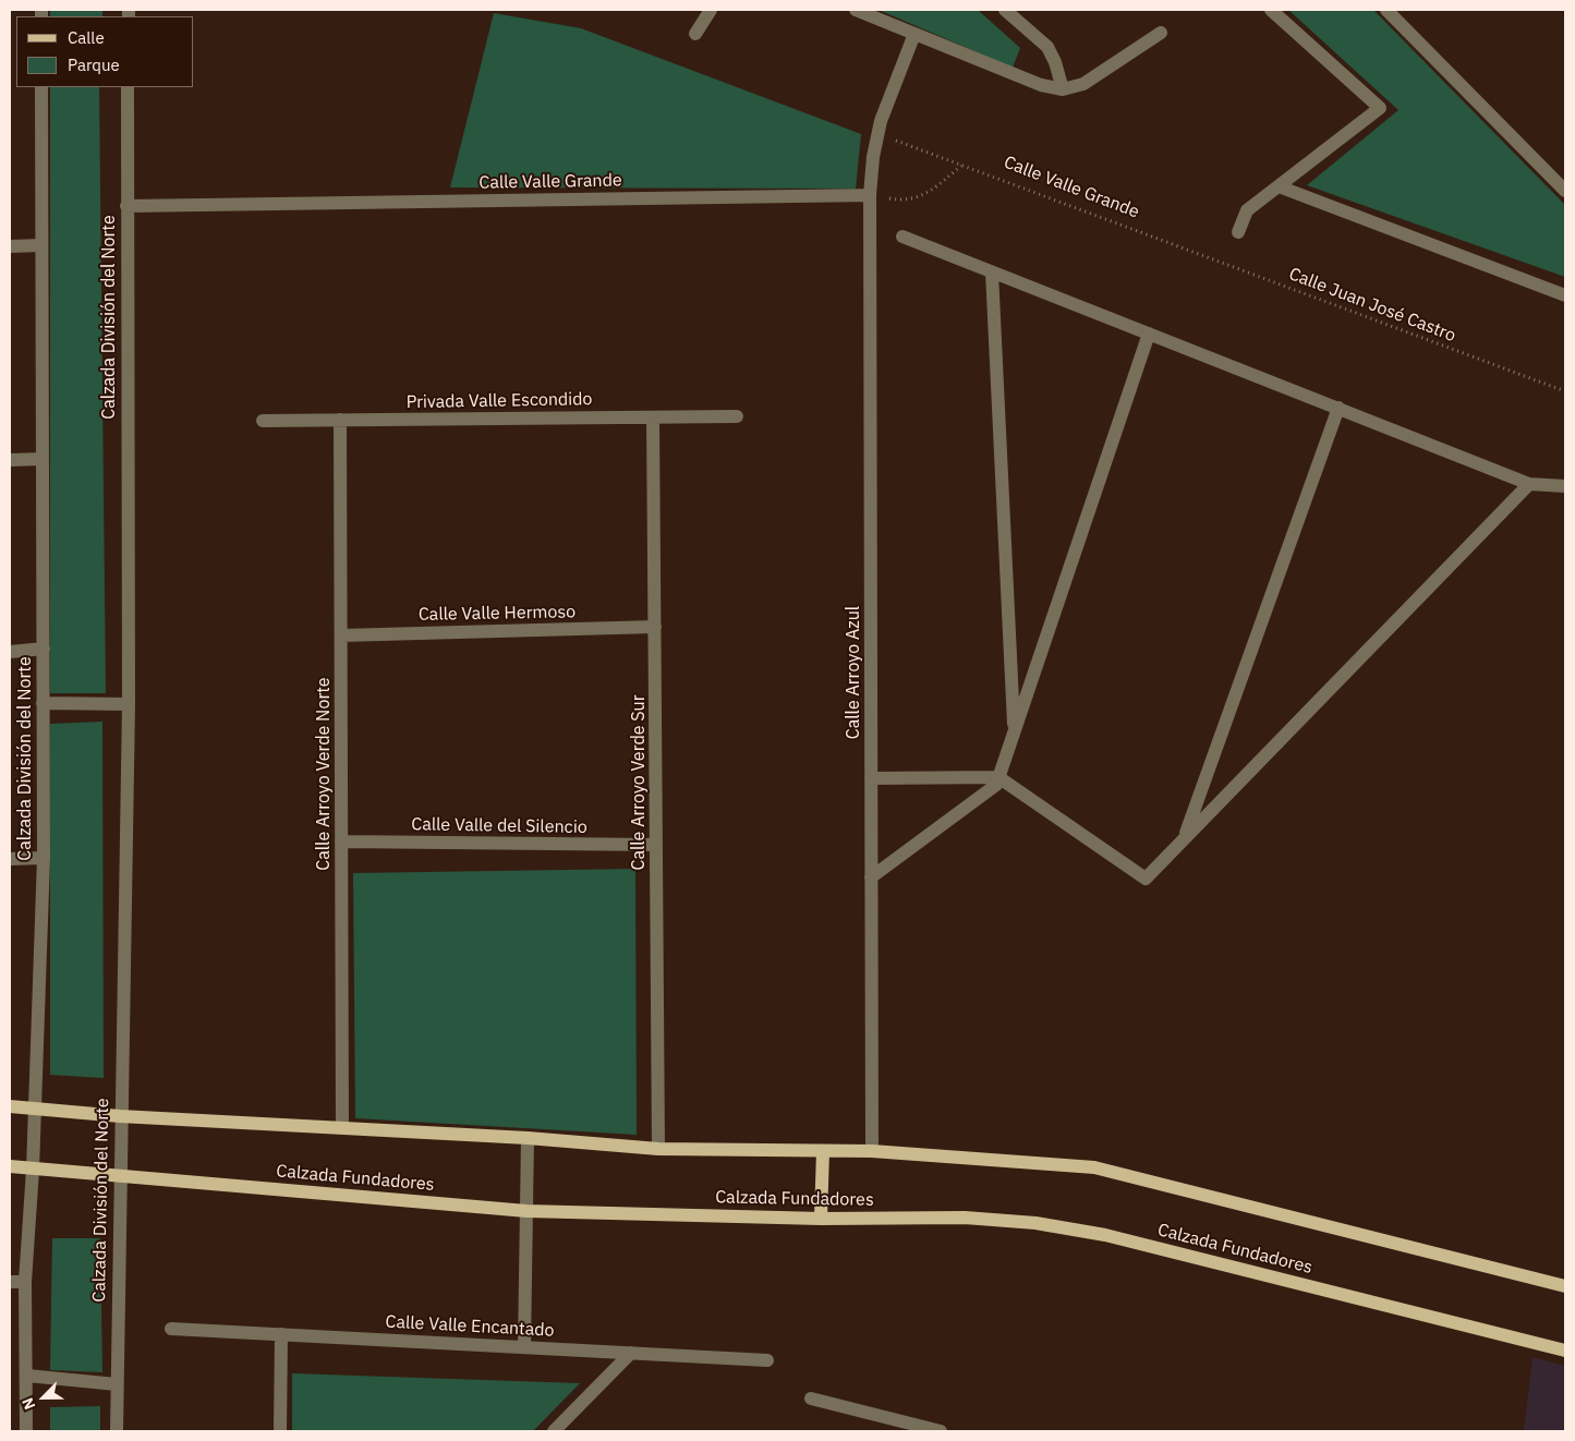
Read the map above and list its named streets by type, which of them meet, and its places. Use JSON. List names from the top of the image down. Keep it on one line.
{"streets":{"main road":["Calzada Fundadores"],"street":["Calle Valle Grande","Calzada División del Norte","Privada Valle Escondido","Calle Valle Hermoso","Calle Arroyo Azul","Calle Arroyo Verde Norte","Calle Arroyo Verde Sur","Calle Valle del Silencio","Calle Valle Encantado"],"path":["Calle Juan José Castro"]},"crossings":[["Calle Valle Grande","Calle Juan José Castro"],["Calle Valle Grande","Calzada División del Norte"],["Calle Valle Grande","Calle Arroyo Azul"],["Calzada División del Norte","Calzada Fundadores"],["Privada Valle Escondido","Calle Arroyo Verde Norte"],["Privada Valle Escondido","Calle Arroyo Verde Sur"],["Calle Valle Hermoso","Calle Arroyo Verde Norte"],["Calle Valle Hermoso","Calle Arroyo Verde Sur"],["Calle Arroyo Verde Norte","Calle Valle del Silencio"],["Calle Arroyo Verde Sur","Calle Valle del Silencio"]],"legend":["Calle","Parque"],"north":"bottom left"}
